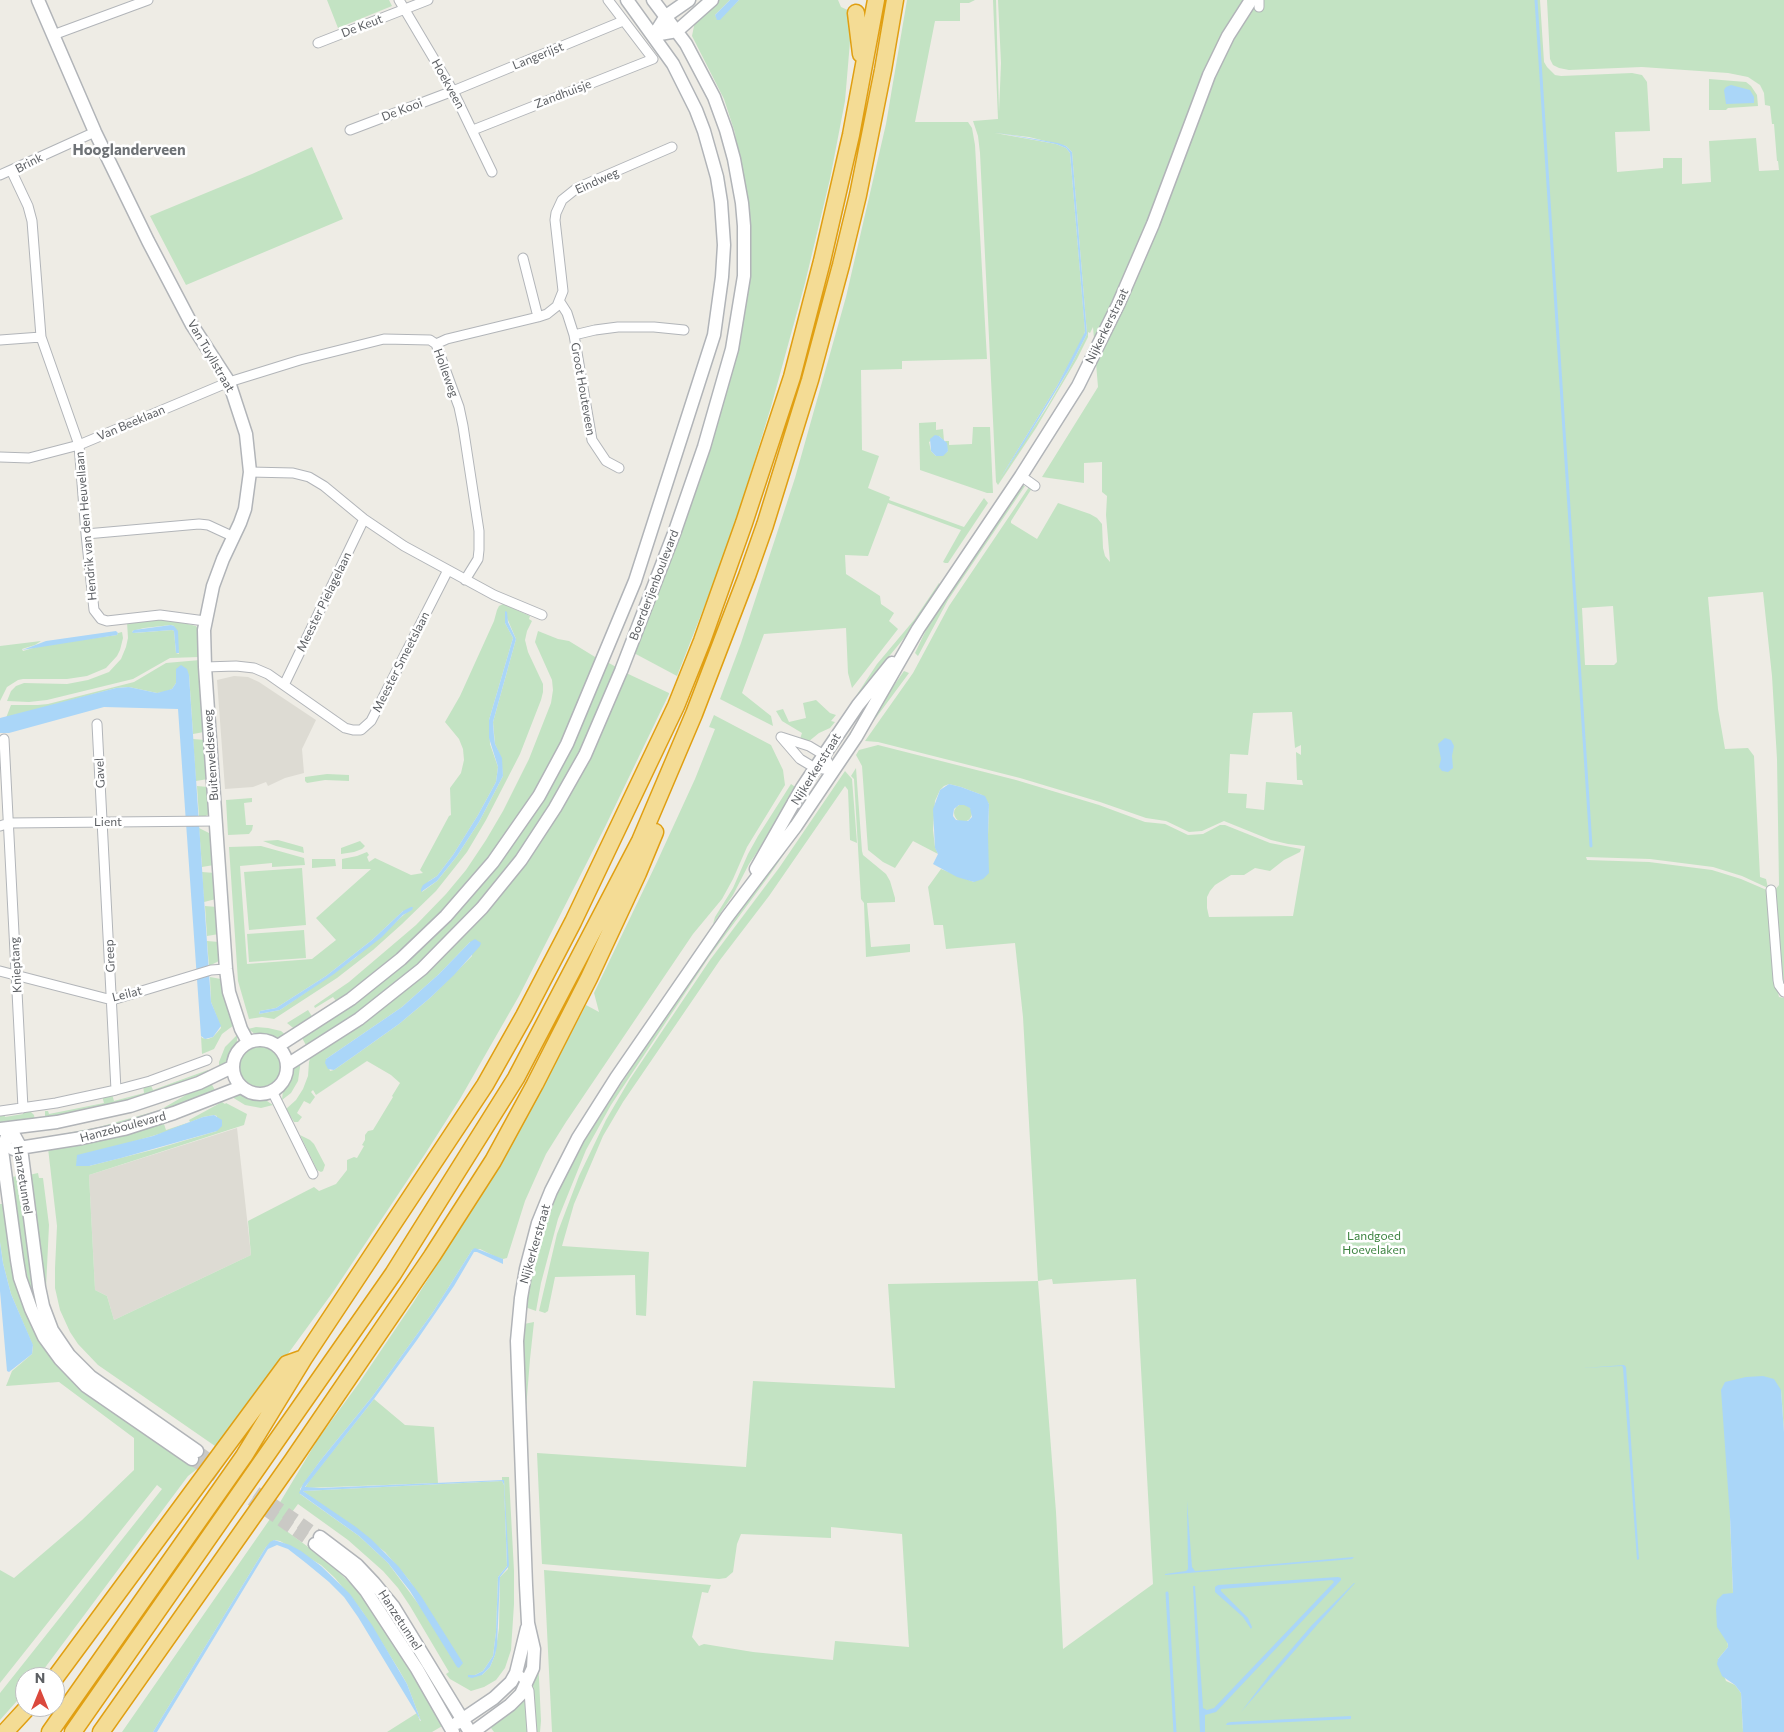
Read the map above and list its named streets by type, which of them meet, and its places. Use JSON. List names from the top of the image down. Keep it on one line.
{"streets":{"main road":["Nijkerkerstraat","Van Tuyllstraat","Boerderijenboulevard","Buitenveldseweg","Hanzeboulevard","Hanzetunnel"],"street":["De Keut","Langerijst","Hoekveen","Zandhuisje","De Kooi","Brink","Eindweg","Holleweg","Groot Houteveen","Van Beeklaan","Hendrik van den Heuvellaan","Meester Pielagelaan","Meester Smeetslaan","Gavel","Lient","Greep","Knieptang","Leilat"]},"crossings":[["De Keut","Hoekveen"],["Langerijst","Hoekveen"],["Langerijst","Zandhuisje"],["Langerijst","De Kooi"],["Hoekveen","Zandhuisje"],["Hoekveen","De Kooi"],["Brink","Van Tuyllstraat"],["Brink","Hendrik van den Heuvellaan"],["Eindweg","Groot Houteveen"],["Nijkerkerstraat","Hanzetunnel"],["Van Tuyllstraat","Holleweg"],["Van Tuyllstraat","Van Beeklaan"],["Van Tuyllstraat","Buitenveldseweg"],["Holleweg","Van Beeklaan"],["Van Beeklaan","Hendrik van den Heuvellaan"],["Hendrik van den Heuvellaan","Buitenveldseweg"],["Boerderijenboulevard","Buitenveldseweg"],["Boerderijenboulevard","Hanzeboulevard"],["Meester Pielagelaan","Meester Smeetslaan"],["Meester Smeetslaan","Buitenveldseweg"],["Buitenveldseweg","Lient"],["Buitenveldseweg","Leilat"],["Buitenveldseweg","Hanzeboulevard"],["Gavel","Lient"],["Gavel","Greep"],["Lient","Greep"],["Lient","Knieptang"],["Greep","Leilat"],["Knieptang","Leilat"],["Hanzeboulevard","Hanzetunnel"]],"districts":["Hooglanderveen"],"parks":["Landgoed Hoevelaken"],"north":"top"}
